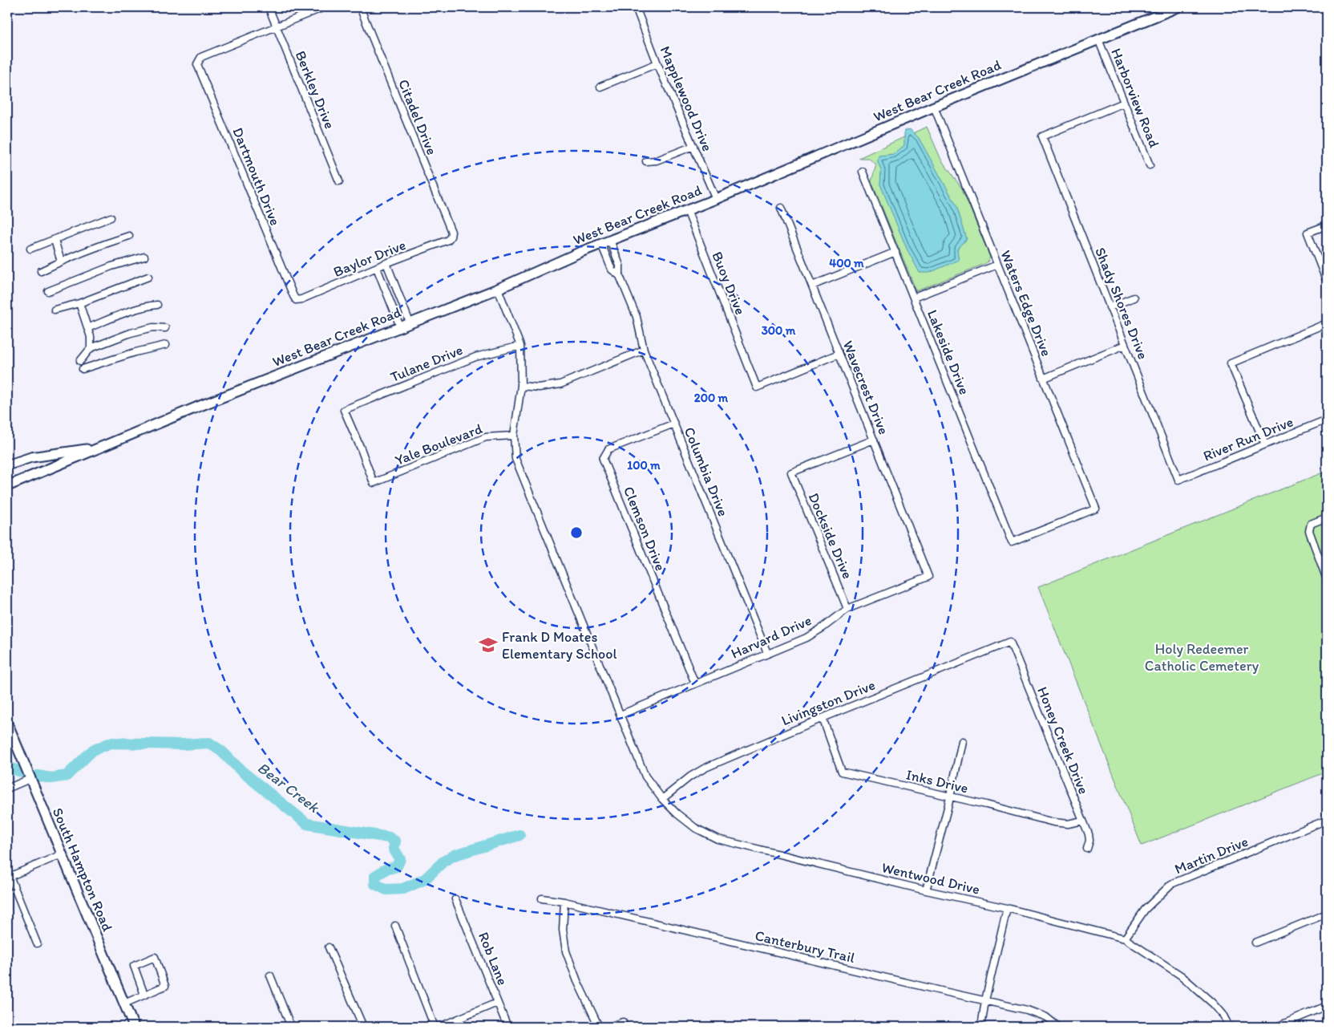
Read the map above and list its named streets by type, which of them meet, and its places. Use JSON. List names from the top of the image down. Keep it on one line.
{"streets":{"main road":["West Bear Creek Road","South Hampton Road"],"street":["Berkley Drive","Harborview Road","Mapplewood Drive","Citadel Drive","Dartmouth Drive","Baylor Drive","Buoy Drive","Waters Edge Drive","Shady Shores Drive","Lakeside Drive","Tulane Drive","Wavecrest Drive","River Run Drive","Yale Boulevard","Columbia Drive","Clemson Drive","Dockside Drive","Harvard Drive","Livingston Drive","Honey Creek Drive","Inks Drive","Martin Drive","Wentwood Drive","Canterbury Trail","Rob Lane"]},"crossings":[["Berkley Drive","Dartmouth Drive"],["West Bear Creek Road","Harborview Road"],["West Bear Creek Road","Mapplewood Drive"],["West Bear Creek Road","Buoy Drive"],["West Bear Creek Road","Waters Edge Drive"],["West Bear Creek Road","Columbia Drive"],["Harborview Road","Shady Shores Drive"],["Citadel Drive","Baylor Drive"],["Dartmouth Drive","Baylor Drive"],["Buoy Drive","Wavecrest Drive"],["Waters Edge Drive","Lakeside Drive"],["Shady Shores Drive","River Run Drive"],["Tulane Drive","Yale Boulevard"],["Tulane Drive","Wentwood Drive"],["Wavecrest Drive","Dockside Drive"],["Wavecrest Drive","Harvard Drive"],["Yale Boulevard","Wentwood Drive"],["Columbia Drive","Clemson Drive"],["Columbia Drive","Harvard Drive"],["Clemson Drive","Harvard Drive"],["Dockside Drive","Harvard Drive"],["Harvard Drive","Wentwood Drive"],["Livingston Drive","Honey Creek Drive"],["Livingston Drive","Inks Drive"],["Livingston Drive","Wentwood Drive"],["Honey Creek Drive","Inks Drive"],["Martin Drive","Wentwood Drive"]],"water":["Bear Creek"],"parks":["Holy Redeemer Catholic Cemetery"],"places":{"school or university":["Frank D Moates Elementary School"]},"rings":["400 m","300 m","200 m","100 m"]}
